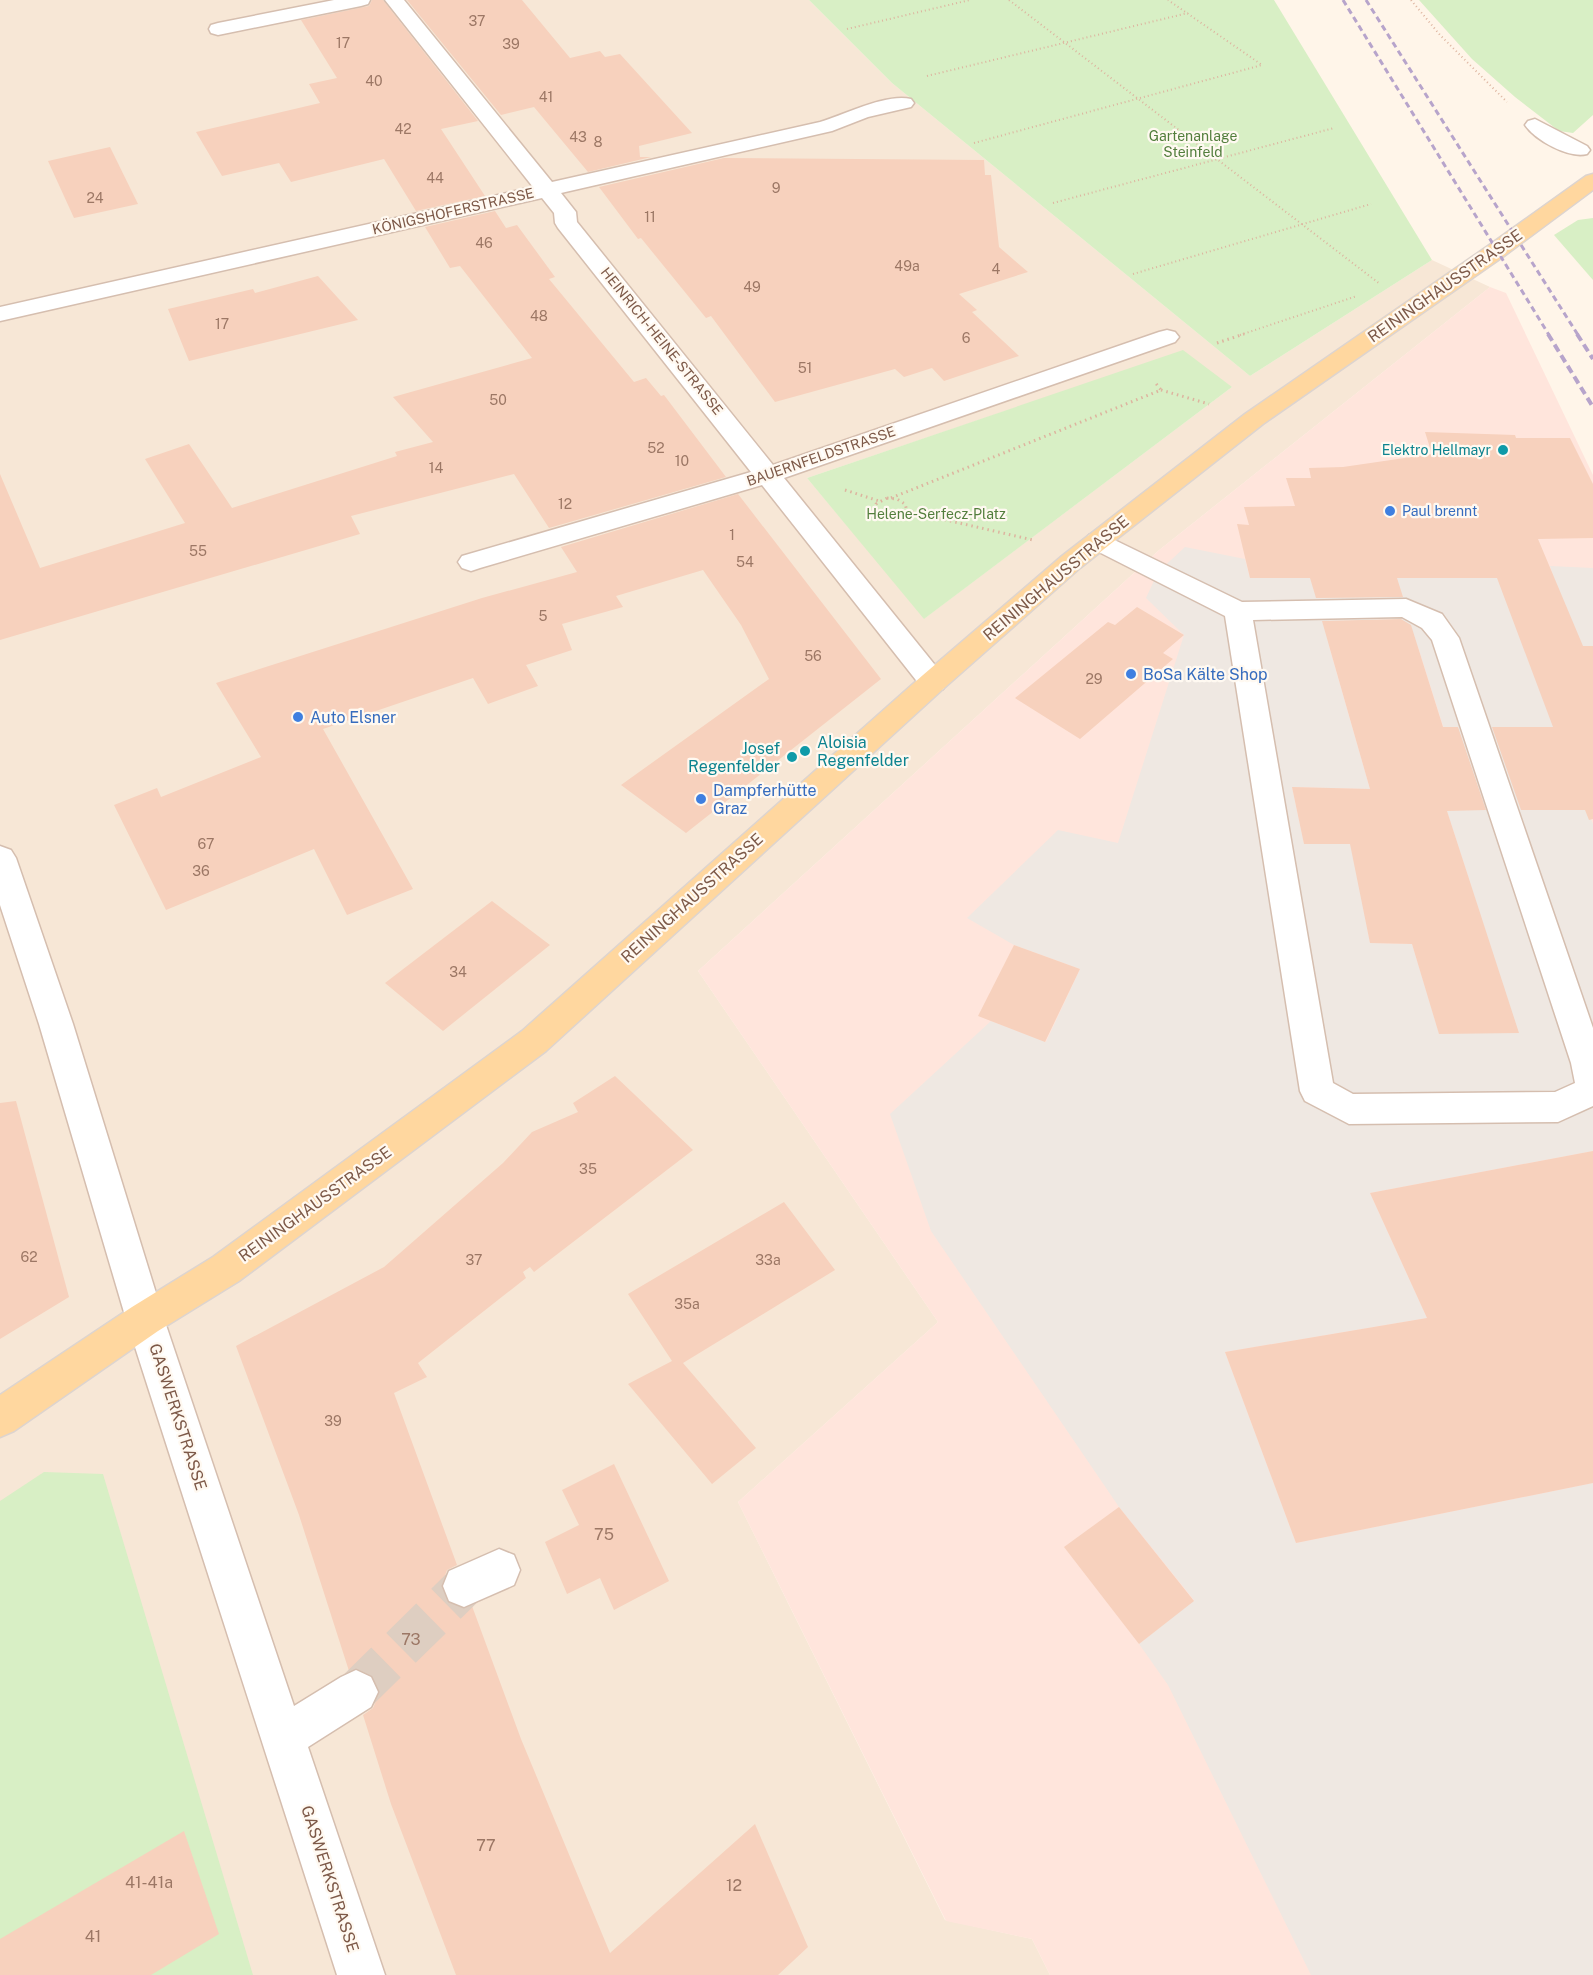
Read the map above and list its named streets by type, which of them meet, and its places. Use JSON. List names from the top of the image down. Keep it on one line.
{"streets":{"main road":["REININGHAUSSTRASSE"],"street":["KÖNIGSHOFERSTRASSE","HEINRICH-HEINE-STRASSE","BAUERNFELDSTRASSE","GASWERKSTRASSE"]},"crossings":[["KÖNIGSHOFERSTRASSE","HEINRICH-HEINE-STRASSE"],["REININGHAUSSTRASSE","HEINRICH-HEINE-STRASSE"],["REININGHAUSSTRASSE","GASWERKSTRASSE"],["HEINRICH-HEINE-STRASSE","BAUERNFELDSTRASSE"]],"parks":["Gartenanlage Steinfeld","Helene-Serfecz-Platz"],"places":["Elektro Hellmayr","Paul brennt","BoSa Kälte Shop","Auto Elsner","Aloisia Regenfelder","Josef Regenfelder","Dampferhütte Graz"],"house_numbers":["37","17","39","40","41","42","43","8","44","9","24","11","46","49a","4","49","48","17","6","51","50","52","10","14","12","1","55","54","5","56","29","67","36","34","35","62","37","33a","35a","39","75","73","77","41-41a","12","41"]}
